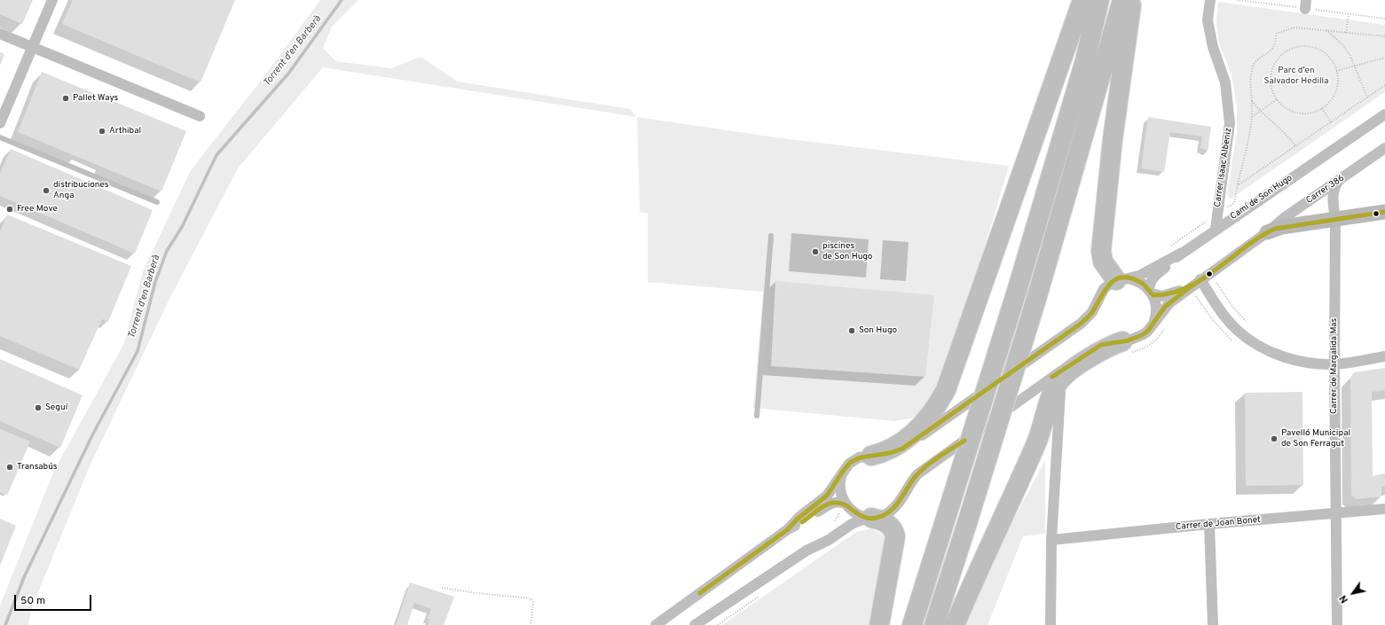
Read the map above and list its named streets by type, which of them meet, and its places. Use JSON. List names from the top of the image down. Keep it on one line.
{"streets":{"street":["Carrer Isaac Albeniz","Carrer 386","Camí de Son Hugo","Carrer de Margalida Mas","Carrer de Joan Bonet"]},"crossings":[["Carrer Isaac Albeniz","Camí de Son Hugo"],["Carrer 386","Carrer de Margalida Mas"],["Carrer de Margalida Mas","Carrer de Joan Bonet"]],"water":["Torrent d'en Barberà"],"parks":["Parc d'en Salvador Hedilla"],"places":["Pallet Ways","Arthibal","distribuciones Anga","Free Move","piscines de Son Hugo","Son Hugo","Seguí","Pavelló Municipal de Son Ferragut","Transabús"],"scale_bar":"50 m","north":"bottom left"}
